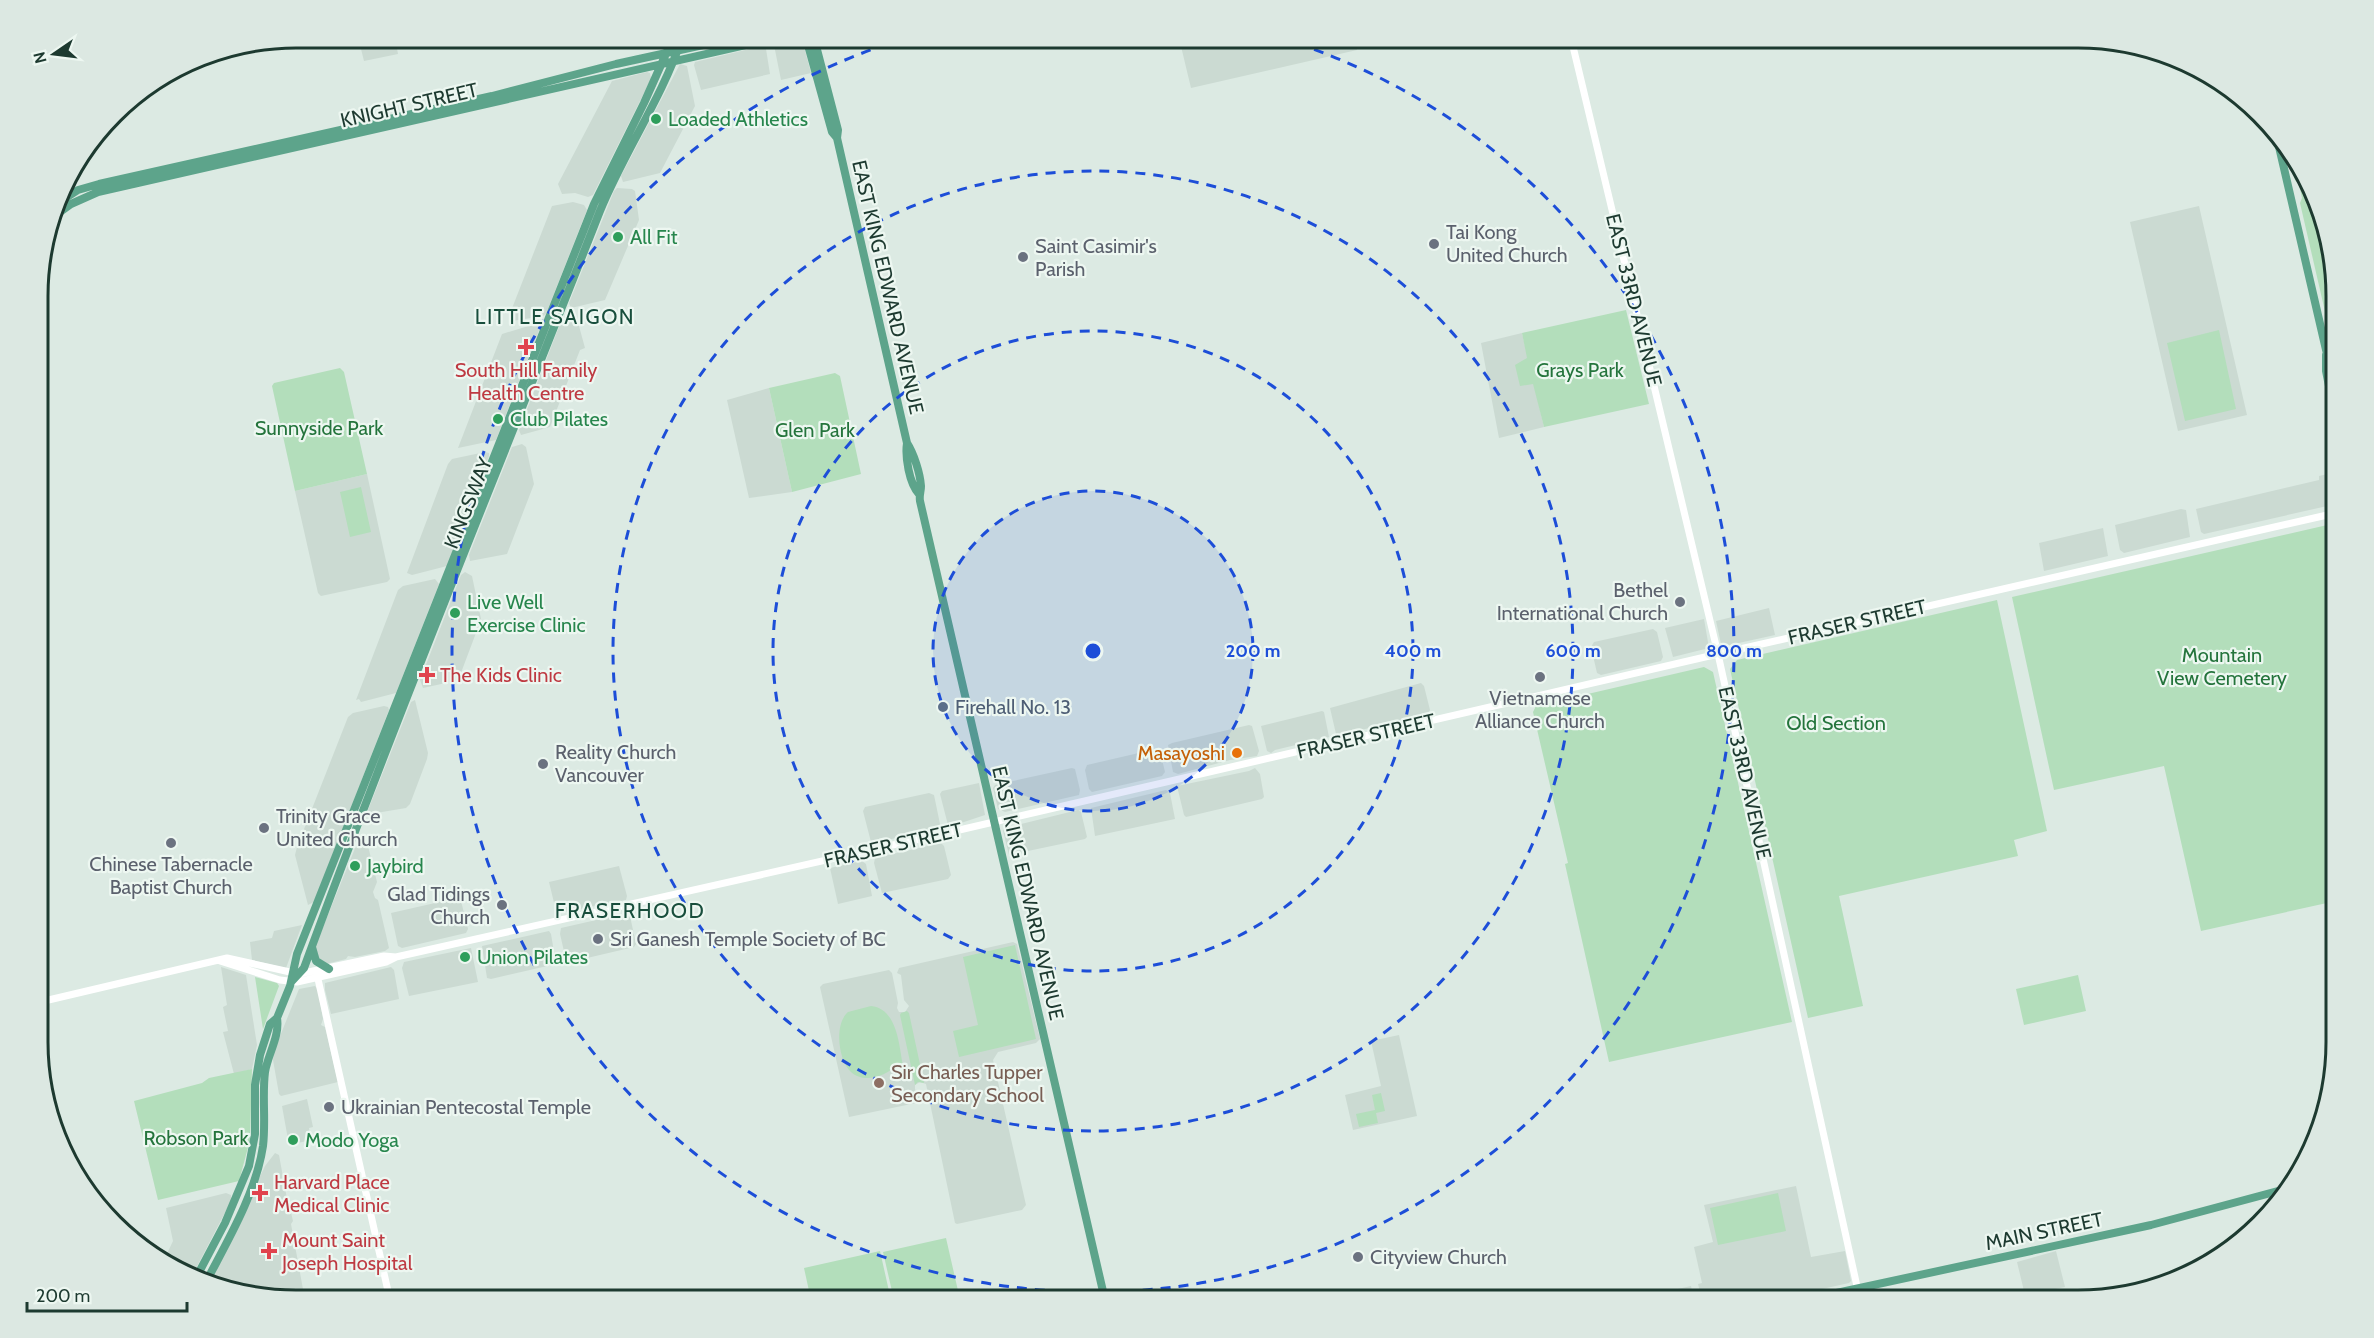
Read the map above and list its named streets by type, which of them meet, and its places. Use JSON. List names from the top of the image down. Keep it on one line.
{"streets":{"main road":["KNIGHT STREET","EAST KING EDWARD AVENUE","KINGSWAY","MAIN STREET"],"street":["EAST 33RD AVENUE","FRASER STREET"]},"crossings":[["KNIGHT STREET","KINGSWAY"],["EAST KING EDWARD AVENUE","FRASER STREET"],["EAST 33RD AVENUE","FRASER STREET"],["EAST 33RD AVENUE","MAIN STREET"],["KINGSWAY","FRASER STREET"]],"districts":["LITTLE SAIGON","FRASERHOOD"],"parks":["Grays Park","Sunnyside Park","Glen Park","Mountain View Cemetery","Old Section","Robson Park"],"places":{"other":["Loaded Athletics","All Fit","Tai Kong United Church","Saint Casimir's Parish","Club Pilates","Bethel International Church","Live Well Exercise Clinic","Vietnamese Alliance Church","Firehall No. 13","Masayoshi","Reality Church Vancouver","Trinity Grace United Church","Chinese Tabernacle Baptist Church","Jaybird","Glad Tidings Church","Sri Ganesh Temple Society of BC","Union Pilates","Sir Charles Tupper Secondary School","Ukrainian Pentecostal Temple","Modo Yoga","Cityview Church"],"health":["South Hill Family Health Centre","The Kids Clinic","Harvard Place Medical Clinic","Mount Saint Joseph Hospital"]},"scale_bar":"200 m","north":"left","rings":["200 m","400 m","600 m","800 m"]}
